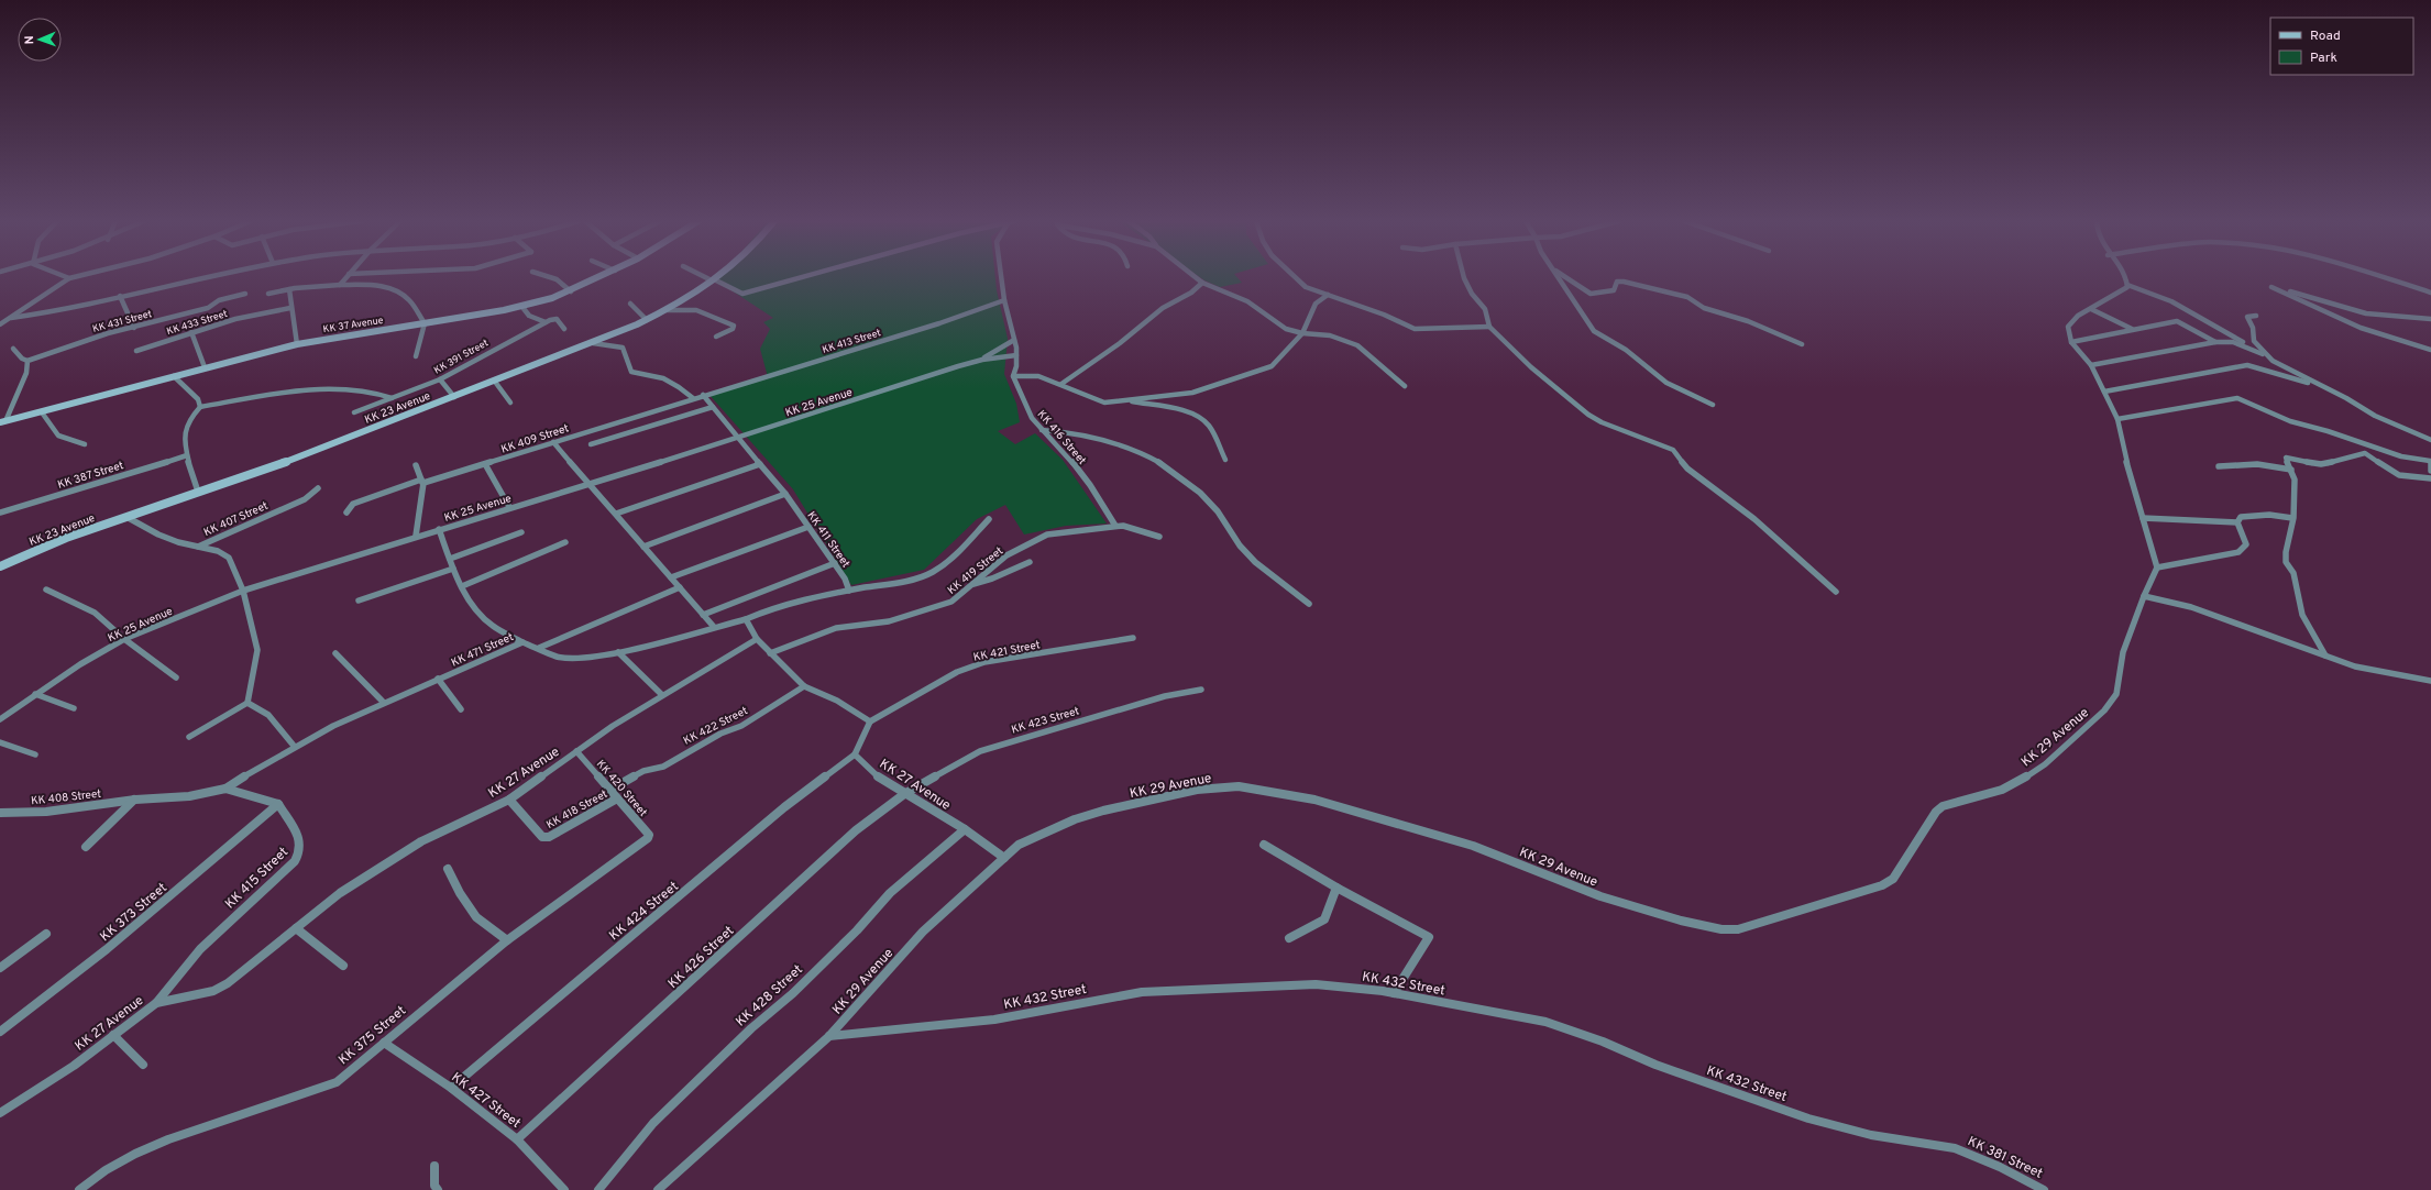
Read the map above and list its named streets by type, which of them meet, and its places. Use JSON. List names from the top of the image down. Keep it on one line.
{"streets":{"main road":["KK 37 Avenue","KK 23 Avenue"],"street":["KK 431 Street","KK 433 Street","KK 413 Street","KK 391 Street","KK 25 Avenue","KK 416 Street","KK 409 Street","KK 387 Street","KK 407 Street","KK 411 Street","KK 419 Street","KK 471 Street","KK 421 Street","KK 423 Street","KK 422 Street","KK 29 Avenue","KK 27 Avenue","KK 420 Street","KK 408 Street","KK 418 Street","KK 415 Street","KK 424 Street","KK 373 Street","KK 426 Street","KK 432 Street","KK 428 Street","KK 375 Street","KK 427 Street","KK 381 Street"]},"crossings":[["KK 413 Street","KK 409 Street"],["KK 413 Street","KK 411 Street"],["KK 25 Avenue","KK 407 Street"],["KK 25 Avenue","KK 411 Street"],["KK 416 Street","KK 419 Street"],["KK 409 Street","KK 411 Street"],["KK 411 Street","KK 471 Street"],["KK 423 Street","KK 27 Avenue"],["KK 423 Street","KK 426 Street"],["KK 422 Street","KK 420 Street"],["KK 29 Avenue","KK 27 Avenue"],["KK 29 Avenue","KK 432 Street"],["KK 27 Avenue","KK 420 Street"],["KK 27 Avenue","KK 418 Street"],["KK 27 Avenue","KK 415 Street"],["KK 27 Avenue","KK 424 Street"],["KK 27 Avenue","KK 426 Street"],["KK 27 Avenue","KK 428 Street"],["KK 420 Street","KK 418 Street"],["KK 420 Street","KK 375 Street"],["KK 415 Street","KK 373 Street"],["KK 424 Street","KK 427 Street"],["KK 426 Street","KK 427 Street"],["KK 432 Street","KK 381 Street"],["KK 375 Street","KK 427 Street"]],"legend":["Road","Park"],"north":"left"}
